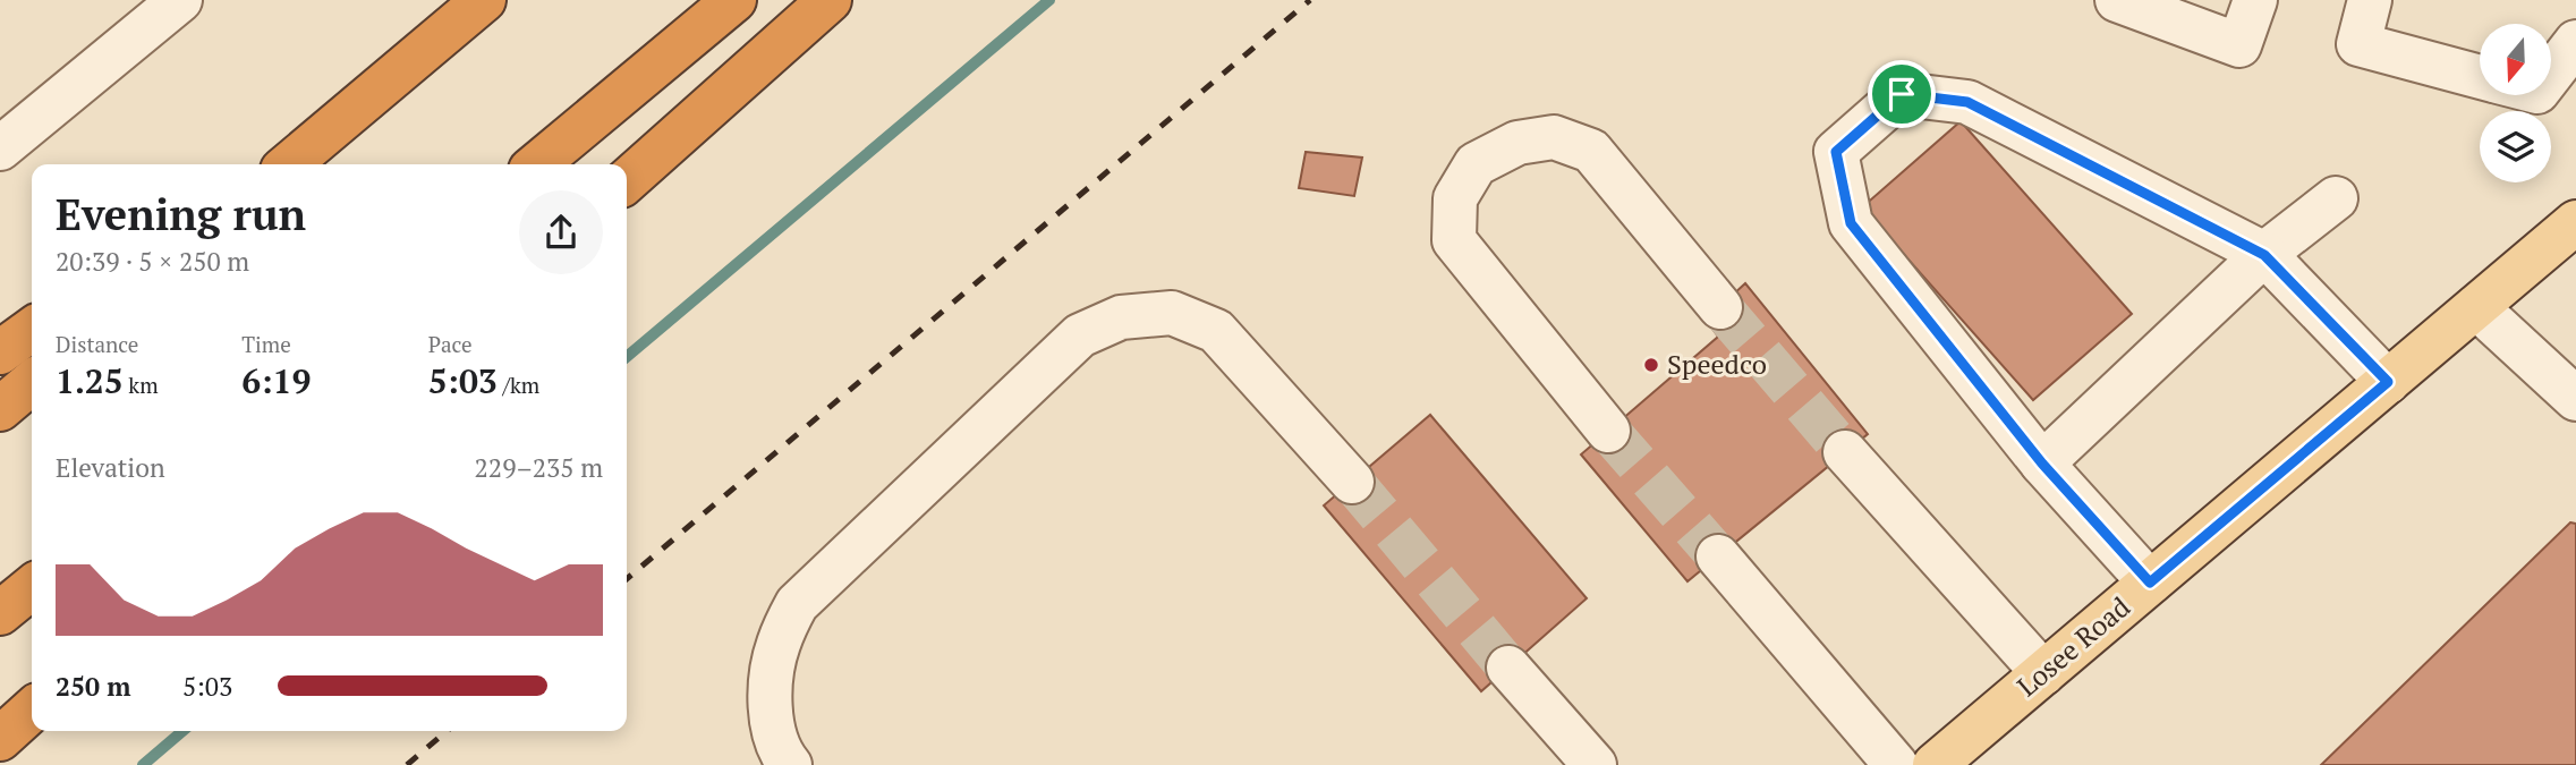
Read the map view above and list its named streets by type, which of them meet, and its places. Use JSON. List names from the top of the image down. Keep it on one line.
{"streets":{"main road":["Losee Road"]},"places":["Speedco"],"north":"bottom","page":{"heading":["Evening run","20:39 · 5 × 250 m"],"stats":[["Distance","1.25 km"],["Time","6:19"],["Pace","5:03 /km"]],"chart":["Elevation","229–235 m"],"list":[{"name":"250 m","note":"5:03"}]}}
